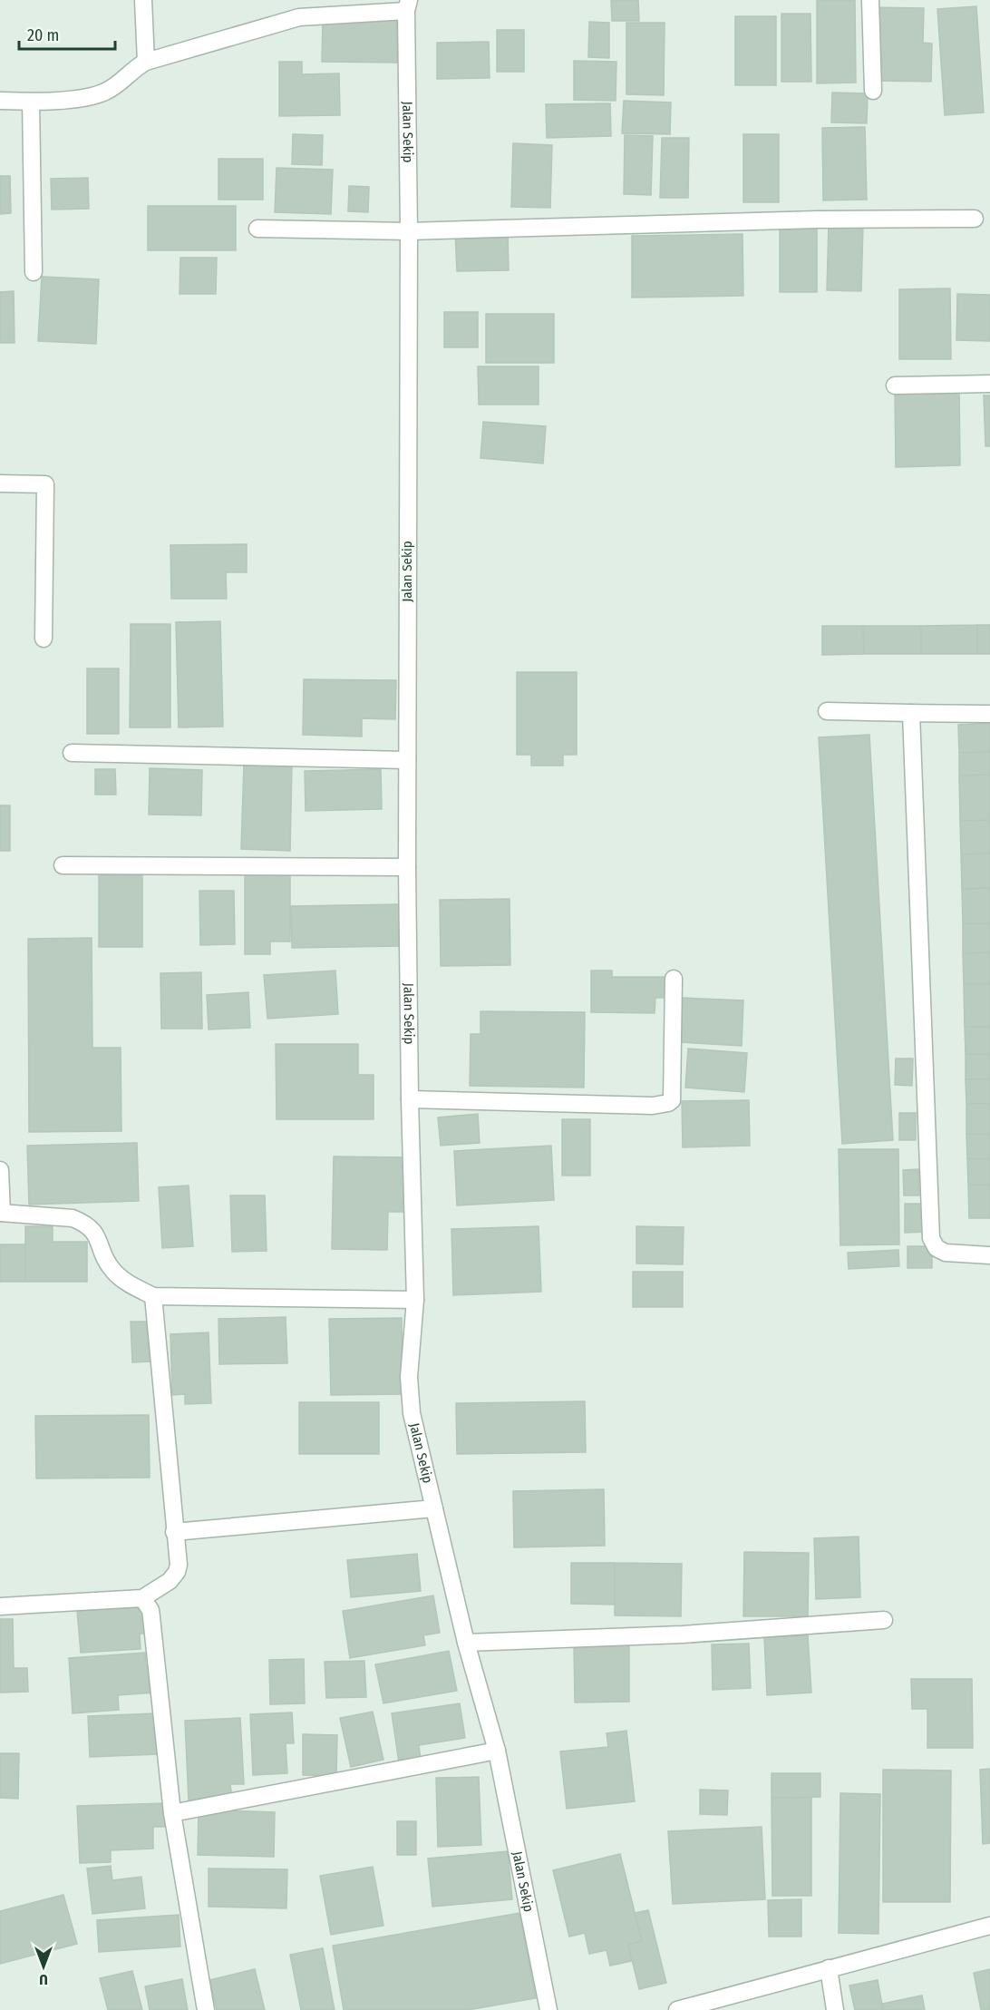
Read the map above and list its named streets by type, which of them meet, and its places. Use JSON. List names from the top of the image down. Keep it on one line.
{"streets":{"street":["Jalan Sekip"]},"scale_bar":"20 m","north":"bottom"}
